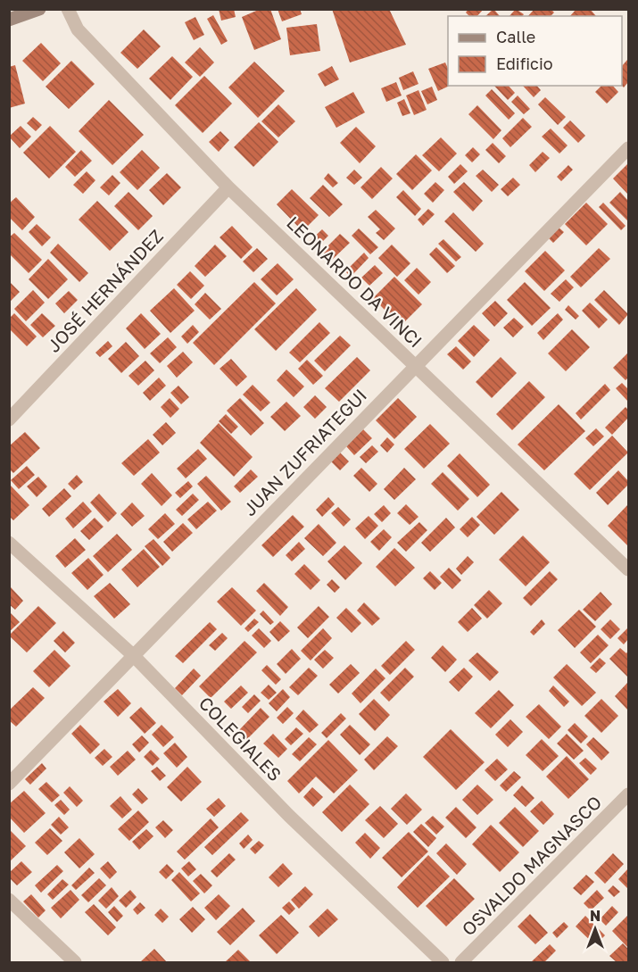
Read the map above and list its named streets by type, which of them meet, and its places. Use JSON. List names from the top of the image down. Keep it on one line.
{"streets":{"street":["LEONARDO DA VINCI","JOSÉ HERNÁNDEZ","JUAN ZUFRIATEGUI","COLEGIALES","OSVALDO MAGNASCO"]},"crossings":[["LEONARDO DA VINCI","JOSÉ HERNÁNDEZ"],["LEONARDO DA VINCI","JUAN ZUFRIATEGUI"],["JUAN ZUFRIATEGUI","COLEGIALES"]],"legend":["Calle","Edificio"],"north":"top"}
